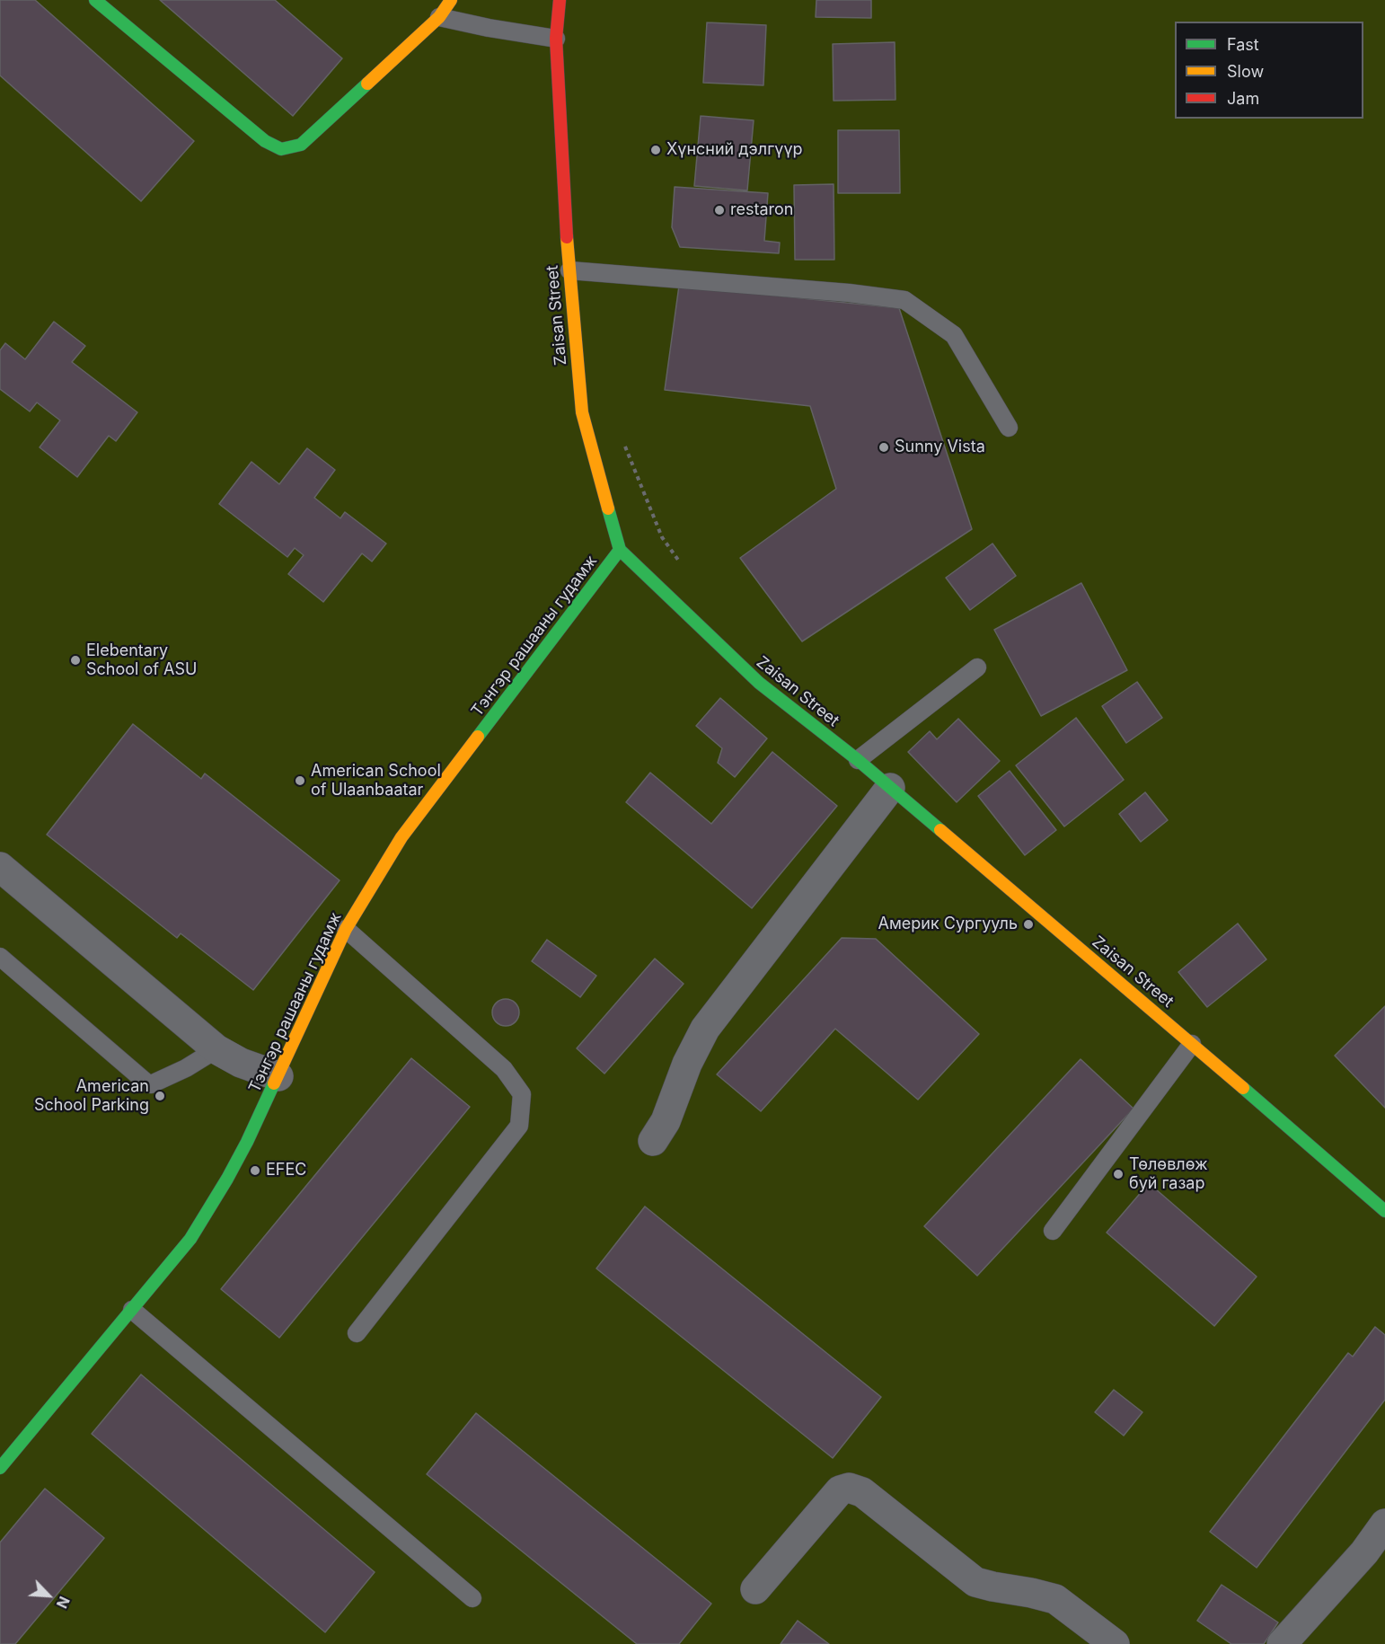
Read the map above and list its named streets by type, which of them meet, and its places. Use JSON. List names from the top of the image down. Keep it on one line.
{"streets":{"street":["Zaisan Street","Тэнгэр рашааны гудамж"]},"crossings":[["Zaisan Street","Тэнгэр рашааны гудамж"]],"places":["Хүнсний дэлгүүр","restaron","Sunny Vista","Elebentary School of ASU","American School of Ulaanbaatar","Америк Cургууль","American School Parking","EFEC","Төлөвлөж буй газар"],"legend":["Fast","Slow","Jam"],"north":"bottom right"}
